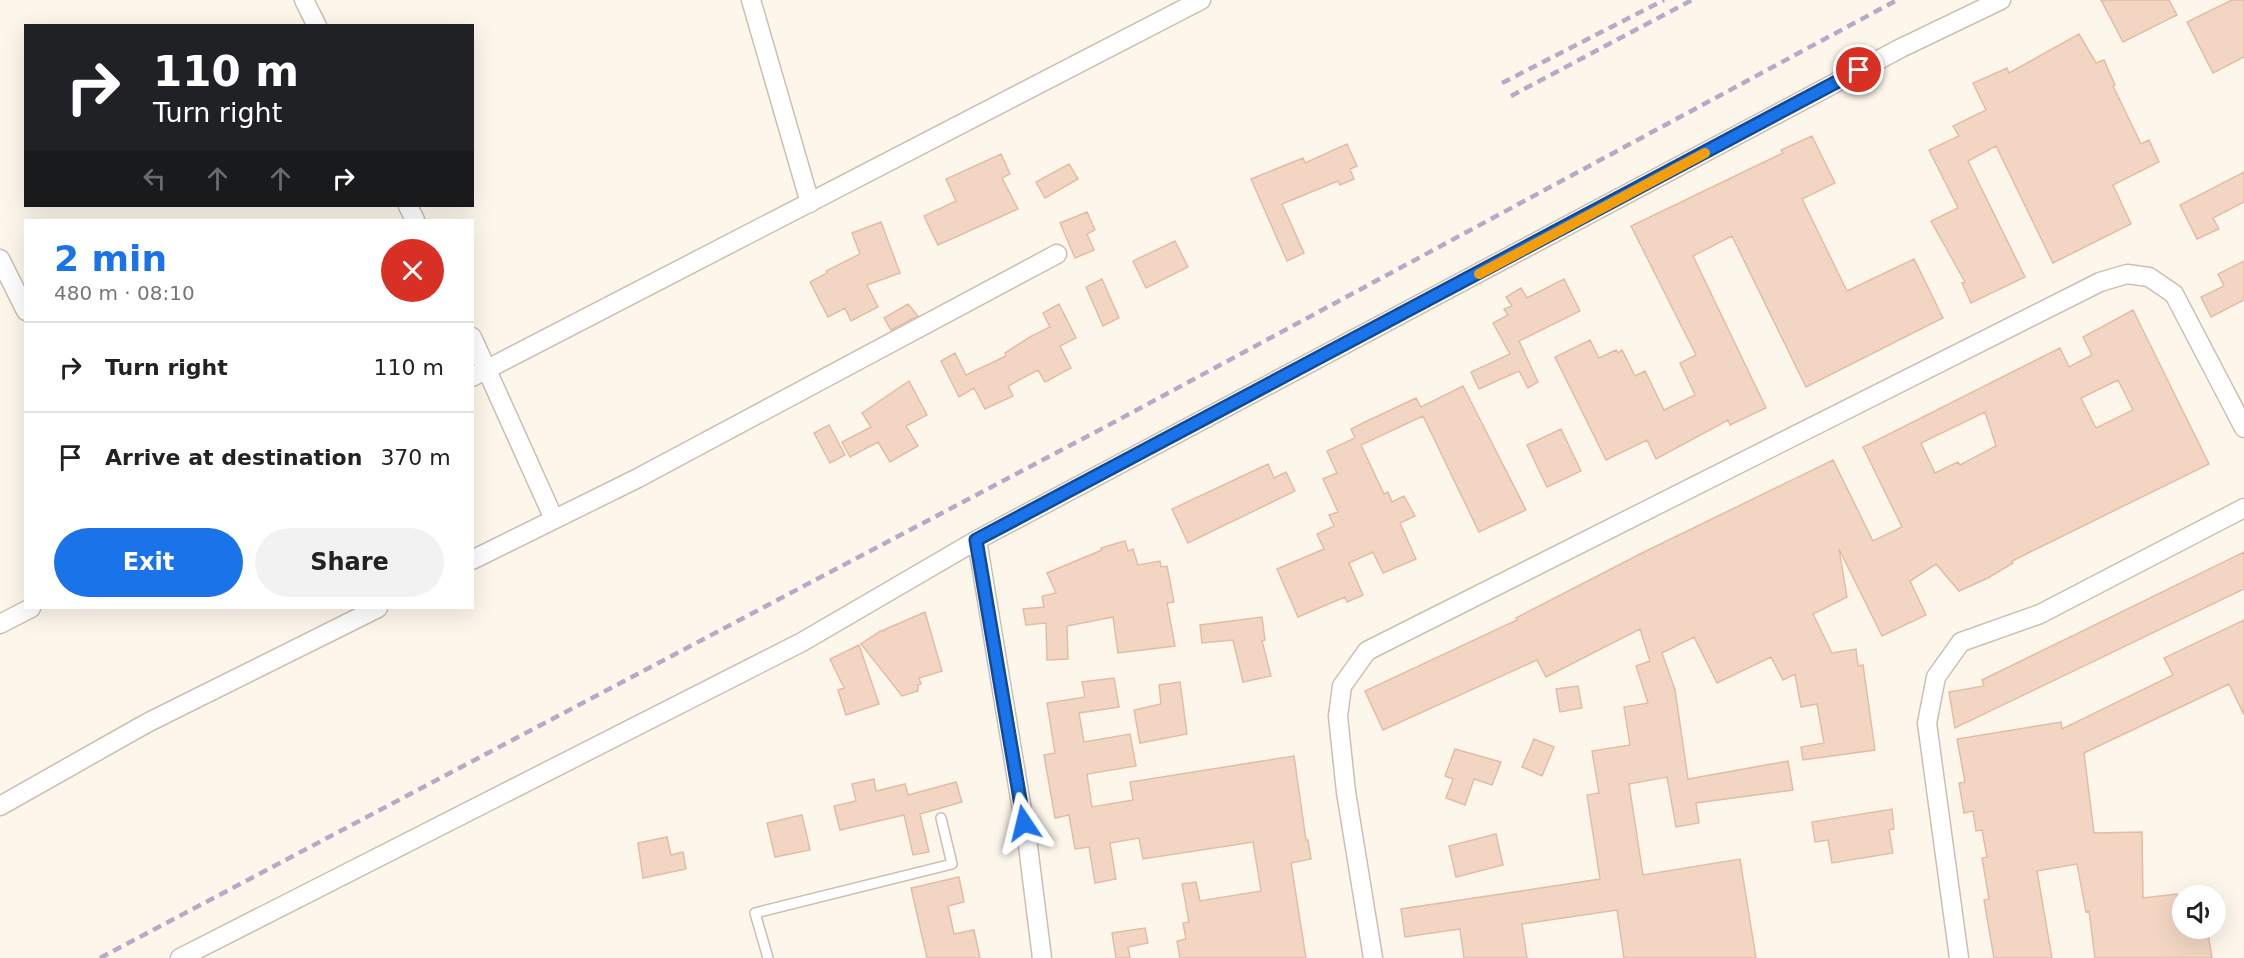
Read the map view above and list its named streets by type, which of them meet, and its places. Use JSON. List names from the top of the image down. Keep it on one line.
{"page":{"turn":["110 m","Turn right"],"heading":["2 min","480 m · 08:10"],"list":[{"name":"Turn right","value":"110 m"},{"name":"Arrive at destination","value":"370 m"}],"buttons":["Exit","Share"]}}
